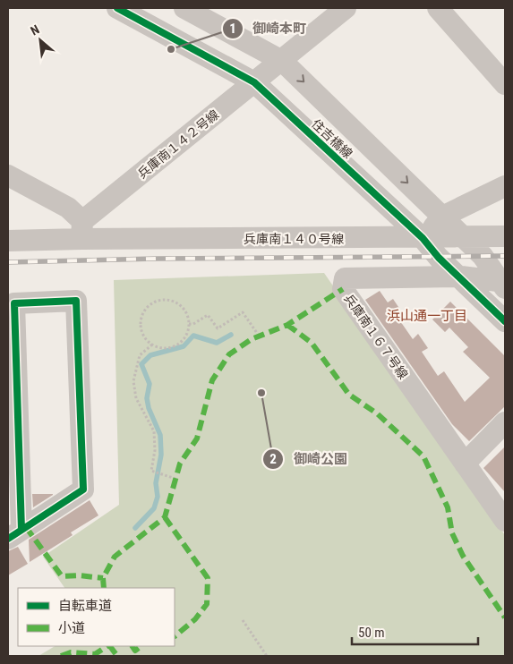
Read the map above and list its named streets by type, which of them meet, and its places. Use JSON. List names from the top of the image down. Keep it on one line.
{"streets":{"street":["住吉橋線","兵庫南１４２号線","兵庫南１４０号線","兵庫南１６７号線"]},"crossings":[["住吉橋線","兵庫南１４２号線"],["住吉橋線","兵庫南１４０号線"],["住吉橋線","兵庫南１６７号線"],["兵庫南１４２号線","兵庫南１４０号線"]],"districts":["浜山通一丁目"],"places":["御崎本町","御崎公園"],"legend":["自転車道","小道"],"scale_bar":"50 m","north":"top left"}
